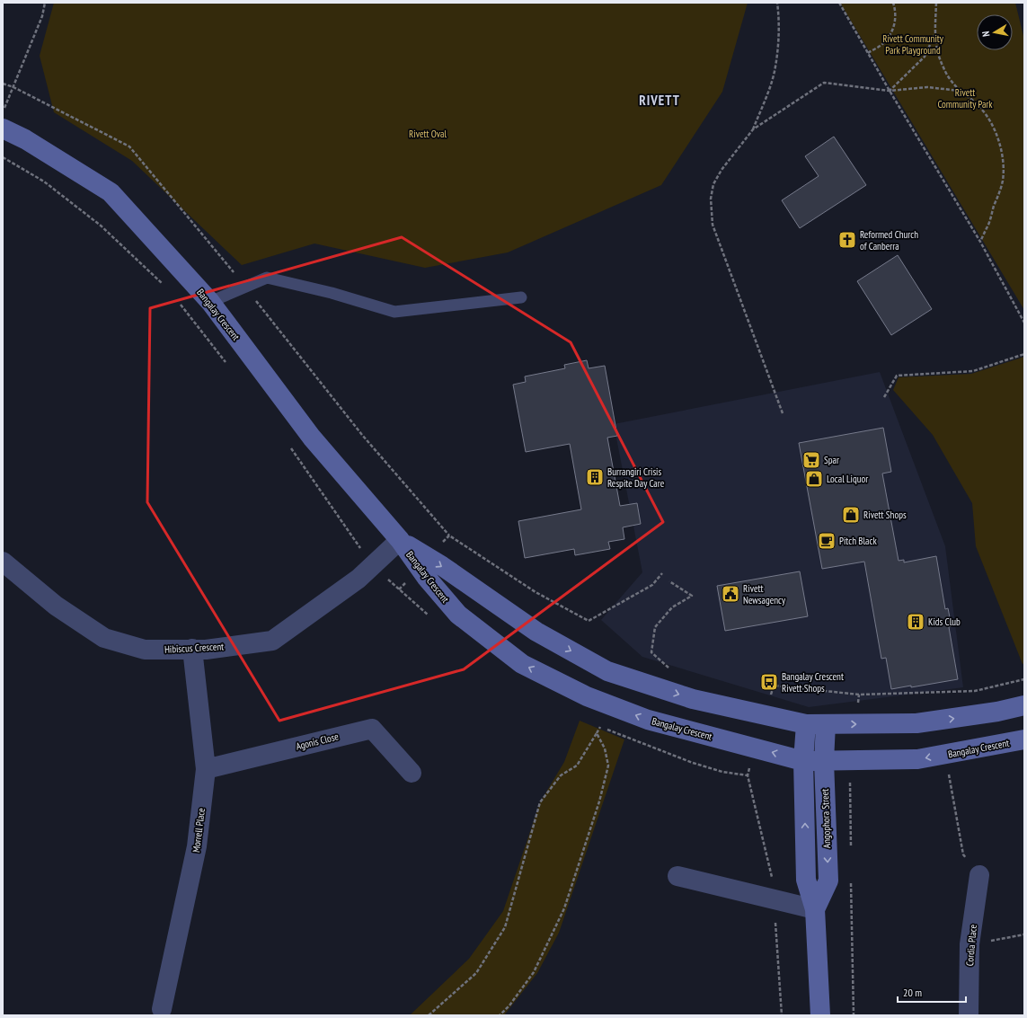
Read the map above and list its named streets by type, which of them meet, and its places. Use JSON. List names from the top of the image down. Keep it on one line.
{"streets":{"street":["Bangalay Crescent","Hibiscus Crescent","Agonis Close","Angophora Street","Morrell Place","Cordia Place"]},"crossings":[["Bangalay Crescent","Hibiscus Crescent"],["Bangalay Crescent","Angophora Street"],["Hibiscus Crescent","Morrell Place"],["Agonis Close","Morrell Place"]],"districts":["RIVETT"],"parks":["Rivett Community Park Playground","Rivett Community Park","Rivett Oval"],"places":{"church":["Reformed Church of Canberra"],"supermarket":["Spar"],"building":["Burrangiri Crisis Respite Day Care","Kids Club"],"shop":["Local Liquor","Rivett Shops"],"cafe":["Pitch Black"],"public building":["Rivett Newsagency"],"bus stop":["Bangalay Crescent Rivett Shops"]},"scale_bar":"20 m","north":"left"}
